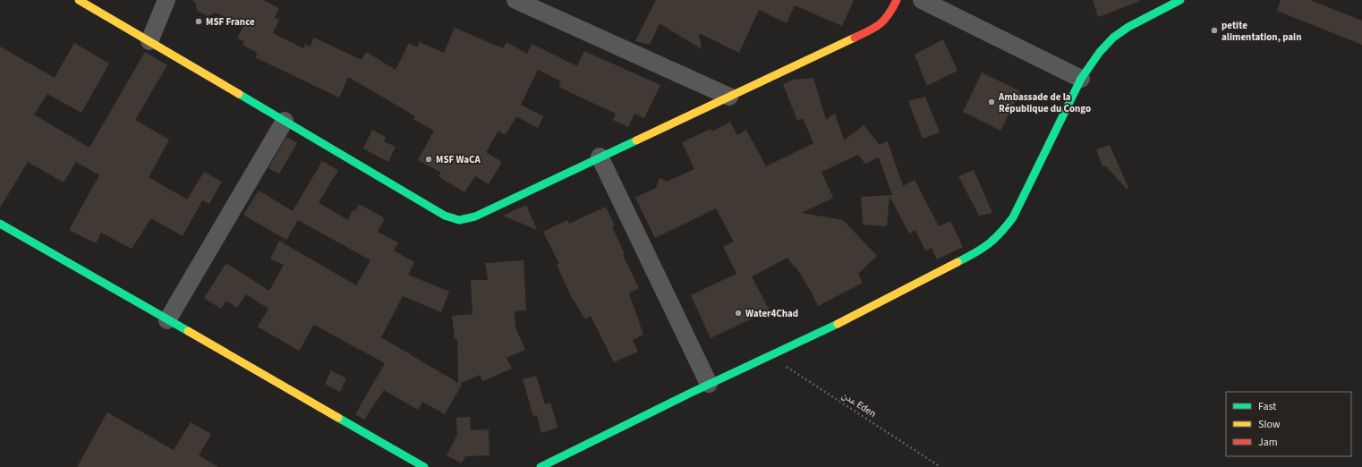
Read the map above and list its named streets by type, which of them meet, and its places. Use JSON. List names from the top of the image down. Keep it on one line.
{"streets":{"path":["عدن Eden"]},"places":["MSF France","petite alimentation, pain","Ambassade de la République du Congo","MSF WaCA","Water4Chad"],"legend":["Fast","Slow","Jam"]}
